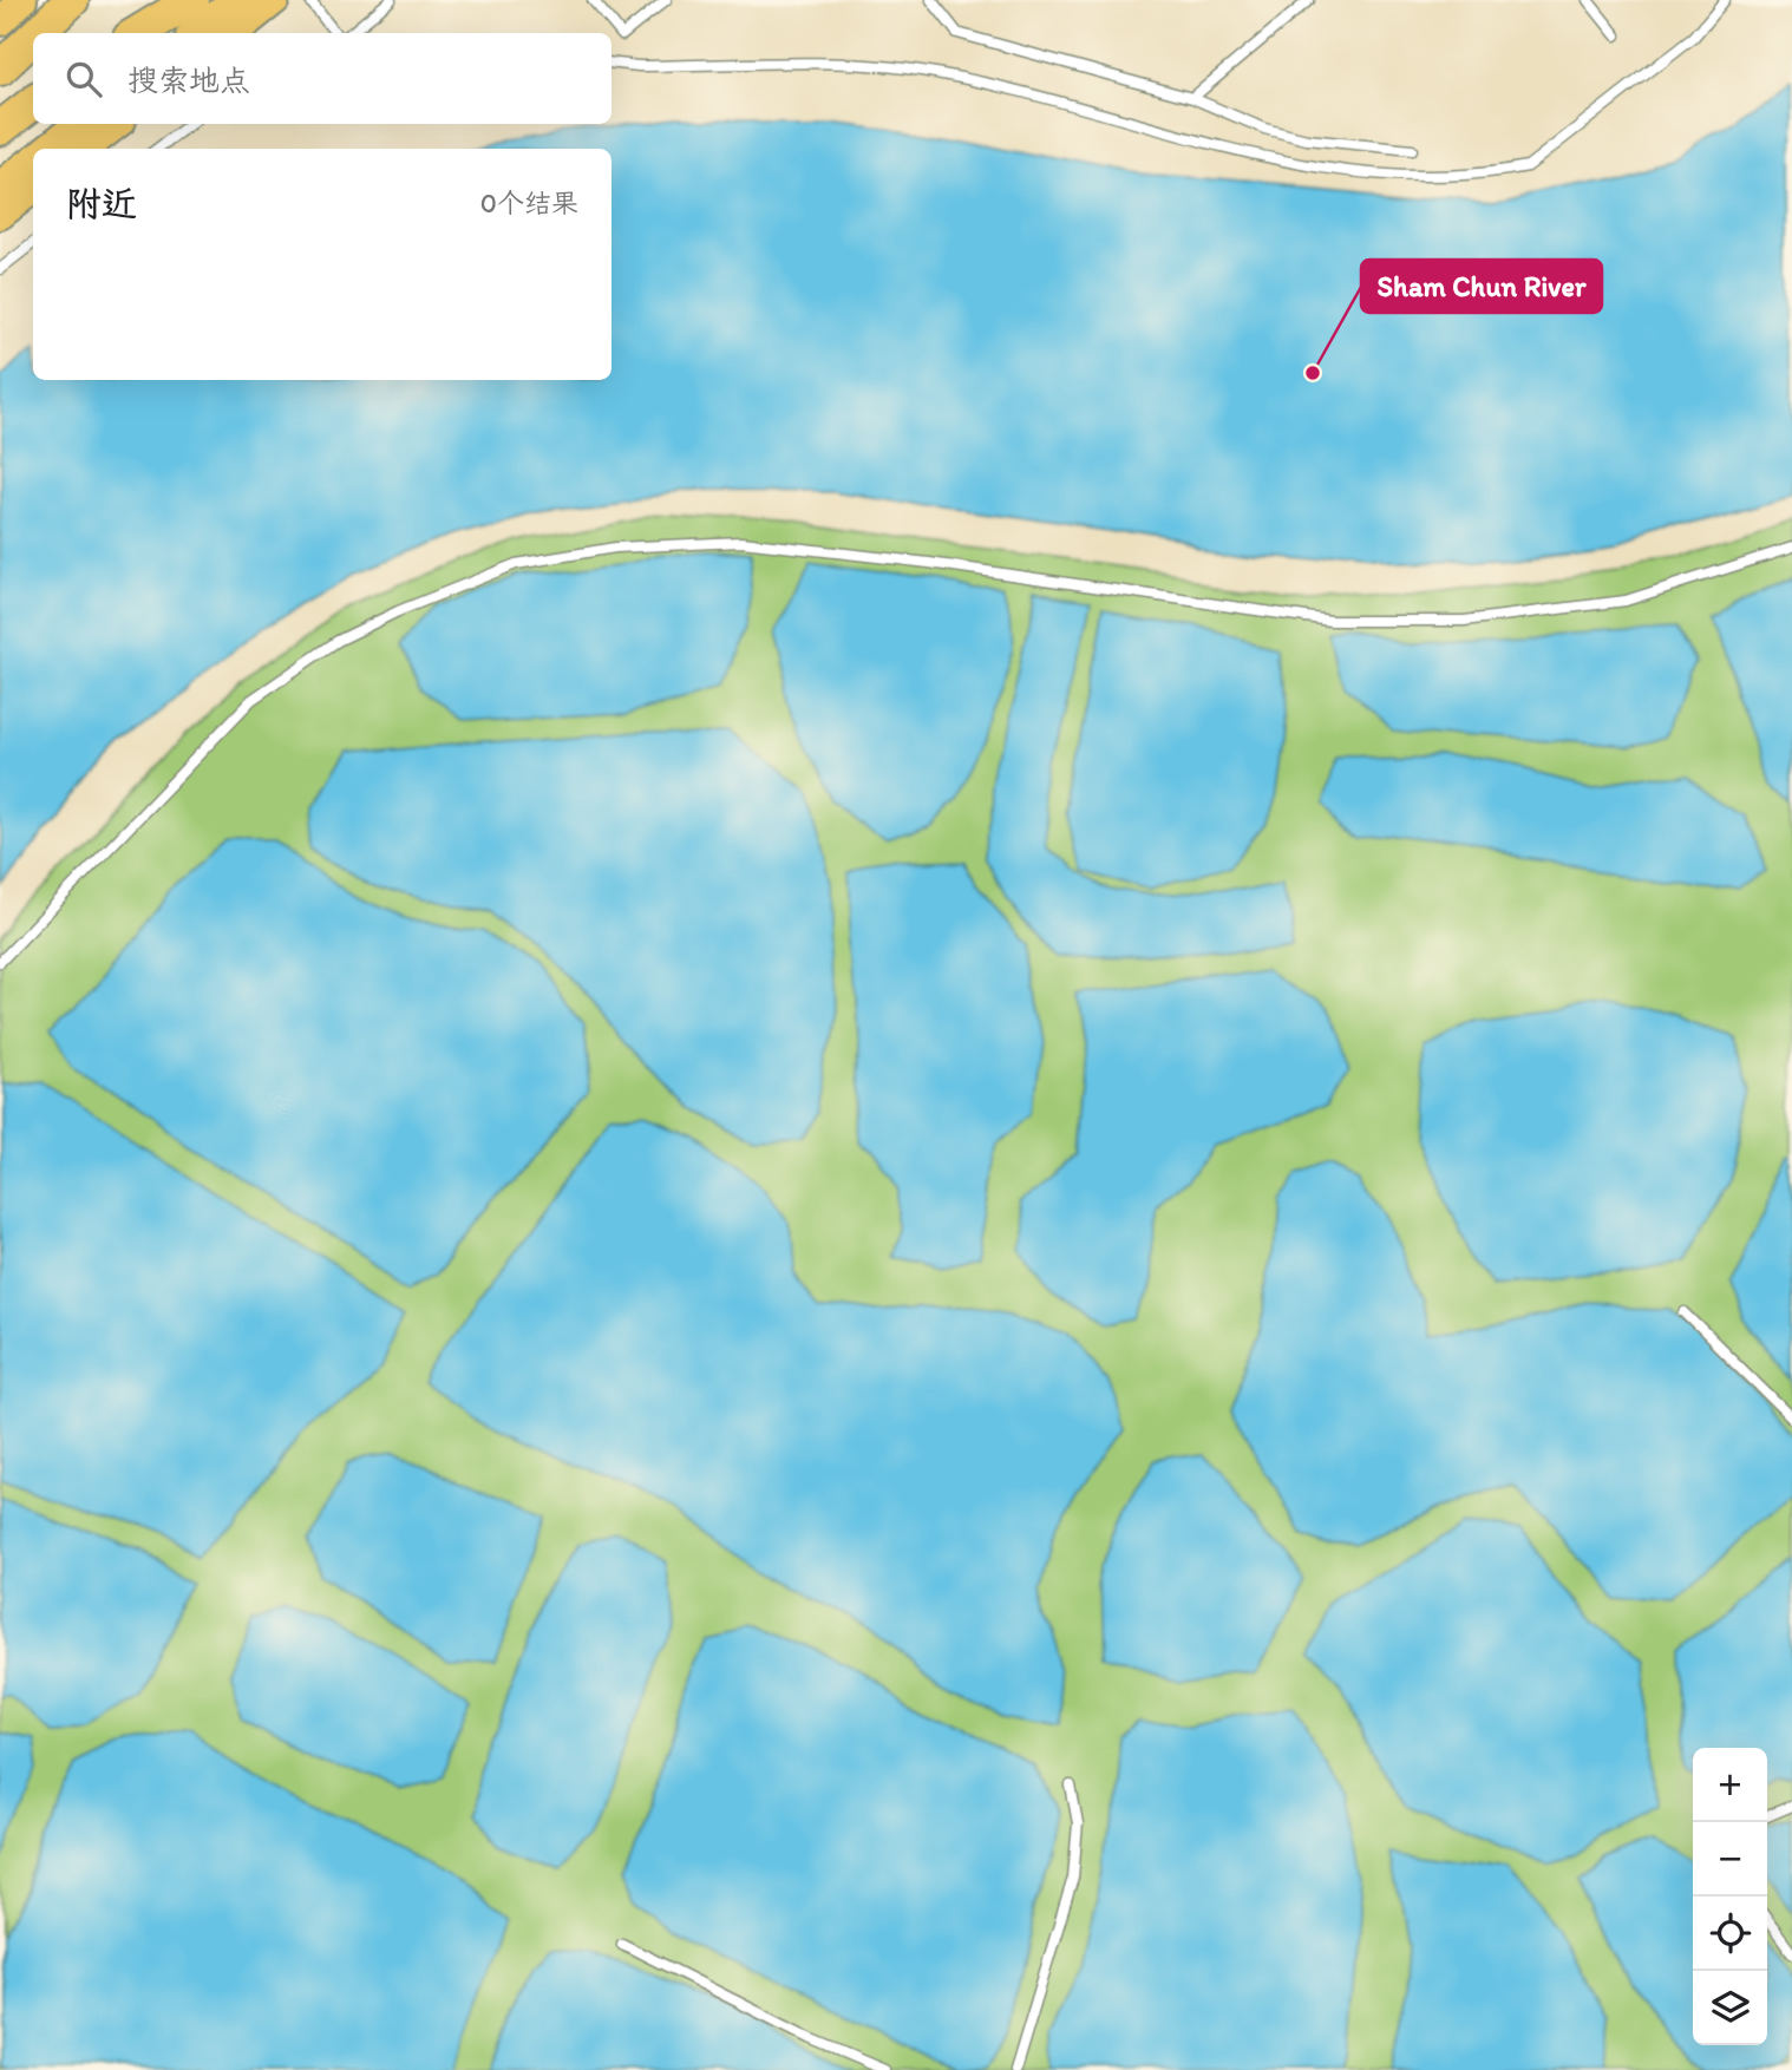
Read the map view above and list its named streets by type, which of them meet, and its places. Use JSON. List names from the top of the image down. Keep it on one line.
{"places":["Sham Chun River"],"page":{"search":"搜索地点","heading":["附近","0个结果"],"map_buttons":["+","−"]}}
